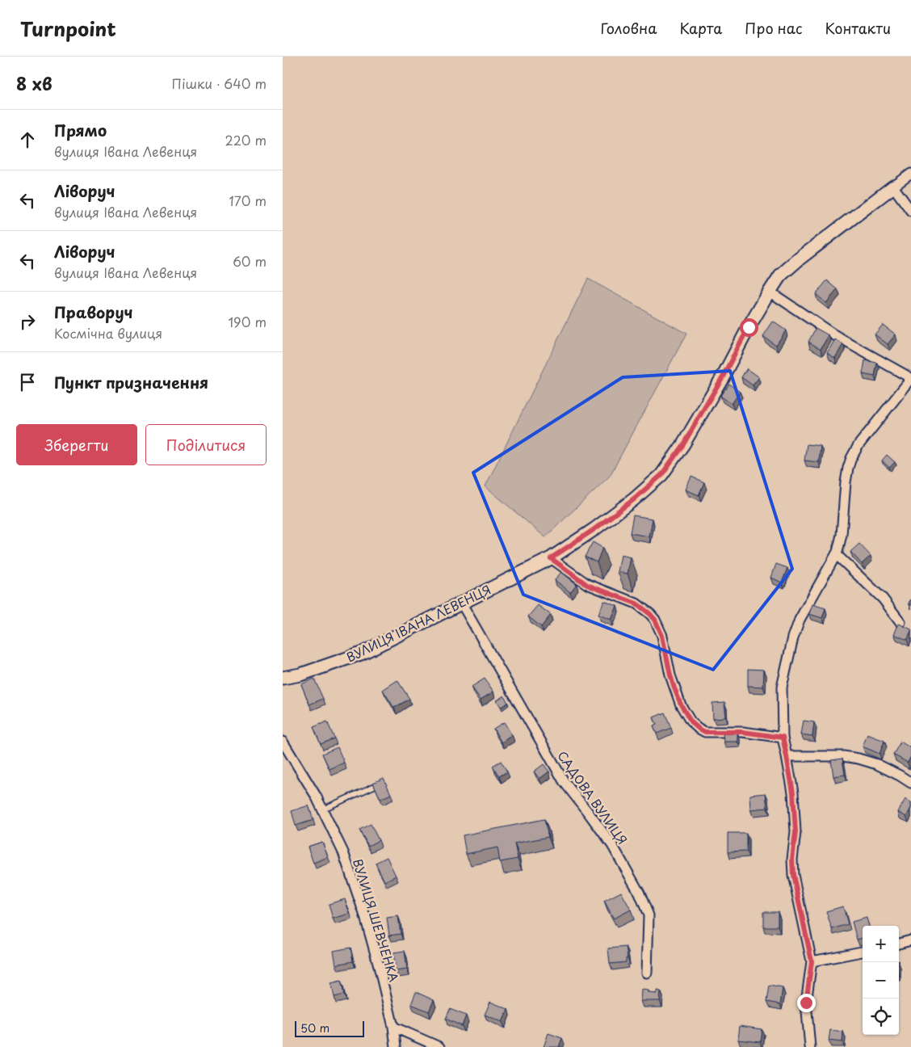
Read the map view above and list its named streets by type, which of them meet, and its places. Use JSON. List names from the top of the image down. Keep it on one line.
{"streets":{"street":["ВУЛИЦЯ ІВАНА ЛЕВЕНЦЯ","САДОВА ВУЛИЦЯ","ВУЛИЦЯ ШЕВЧЕНКА"]},"crossings":[["ВУЛИЦЯ ІВАНА ЛЕВЕНЦЯ","САДОВА ВУЛИЦЯ"]],"scale_bar":"50 m","page":{"header":"Turnpoint","nav":["Головна","Карта","Про нас","Контакти"],"heading":["8 хв","Пішки · 640 m"],"list":[["Прямо","вулиця Івана Левенця","220 m"],["Ліворуч","вулиця Івана Левенця","170 m"],["Ліворуч","вулиця Івана Левенця","60 m"],["Праворуч","Космічна вулиця","190 m"],"Пункт призначення"],"buttons":["Зберегти","Поділитися"],"map_buttons":["+","−"],"scale":"50 m"}}
